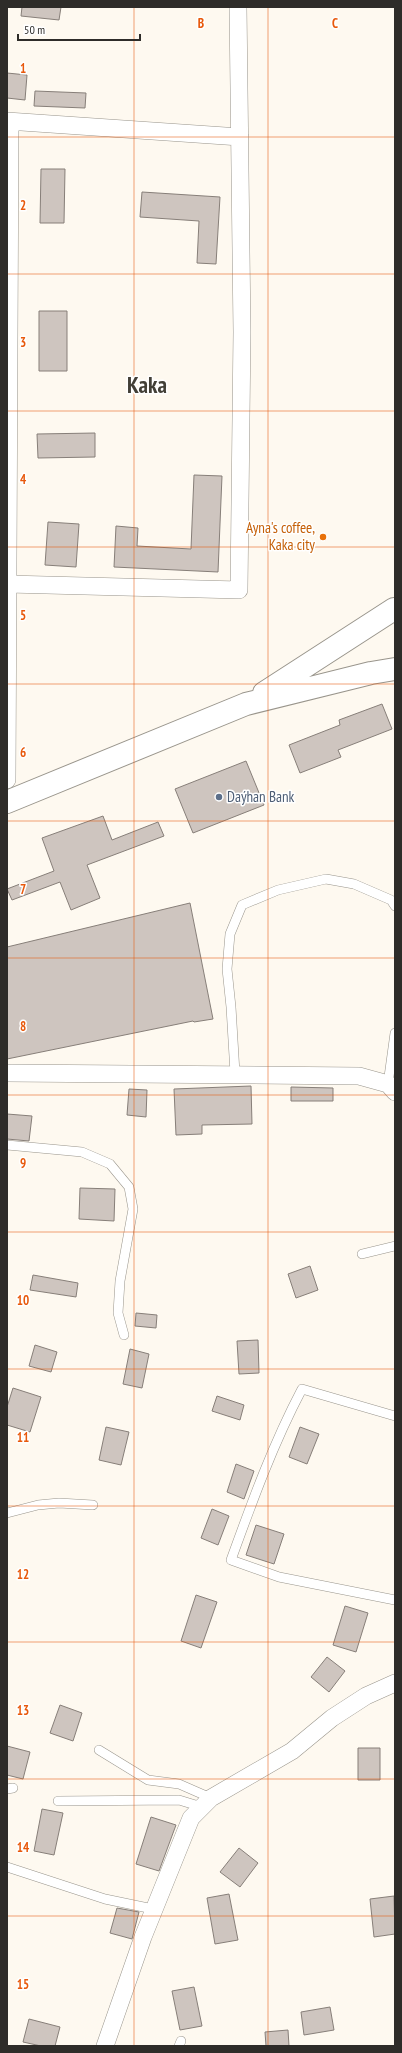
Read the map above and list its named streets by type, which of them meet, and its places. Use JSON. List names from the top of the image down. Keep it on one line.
{"districts":["Kaka"],"places":["Ayna's coffee, Kaka city","Daýhan Bank"],"scale_bar":"50 m","grid":{"columns":["B","C"],"rows":["1","2","3","4","5","6","7","8","9","10","11","12","13","14","15"]}}
